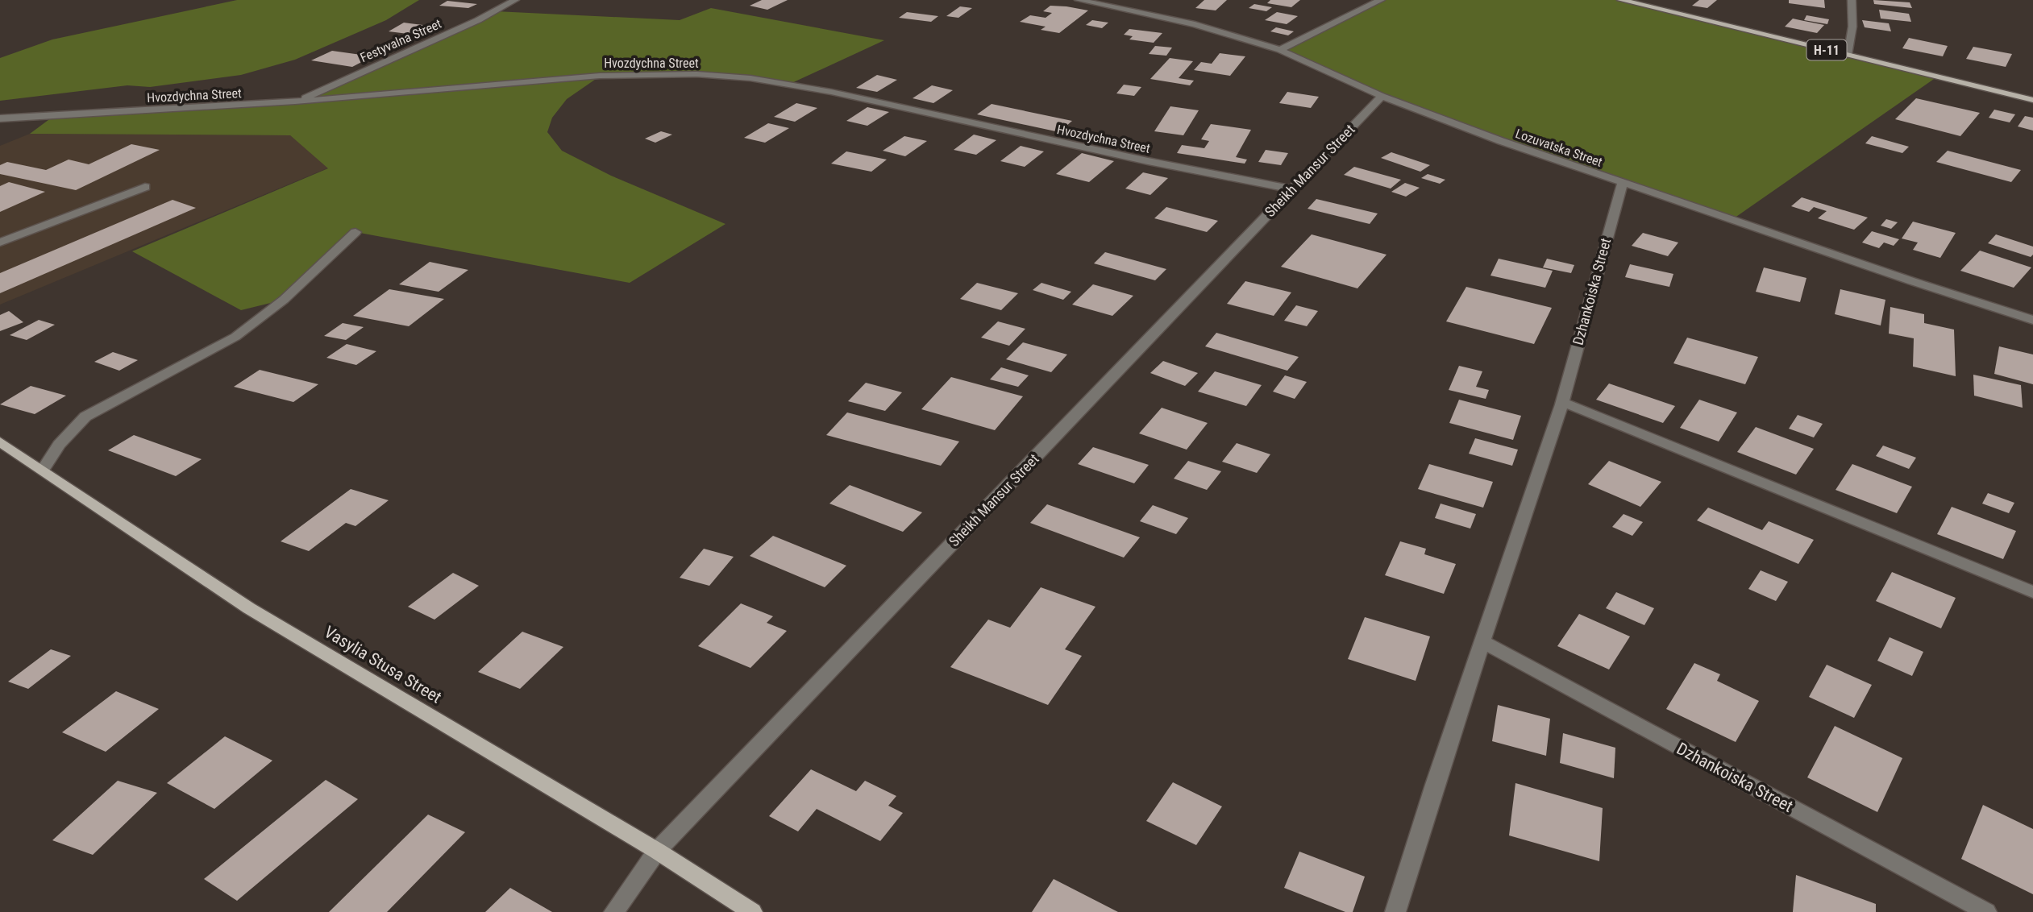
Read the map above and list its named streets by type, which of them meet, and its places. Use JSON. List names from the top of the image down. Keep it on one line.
{"streets":{"main road":["Н-11","Vasylia Stusa Street"],"street":["Festyvalna Street","Hvozdychna Street","Lozuvatska Street","Sheikh Mansur Street","Dzhankoiska Street"]},"crossings":[["Festyvalna Street","Hvozdychna Street"],["Hvozdychna Street","Sheikh Mansur Street"],["Lozuvatska Street","Sheikh Mansur Street"],["Lozuvatska Street","Dzhankoiska Street"],["Sheikh Mansur Street","Vasylia Stusa Street"]]}
